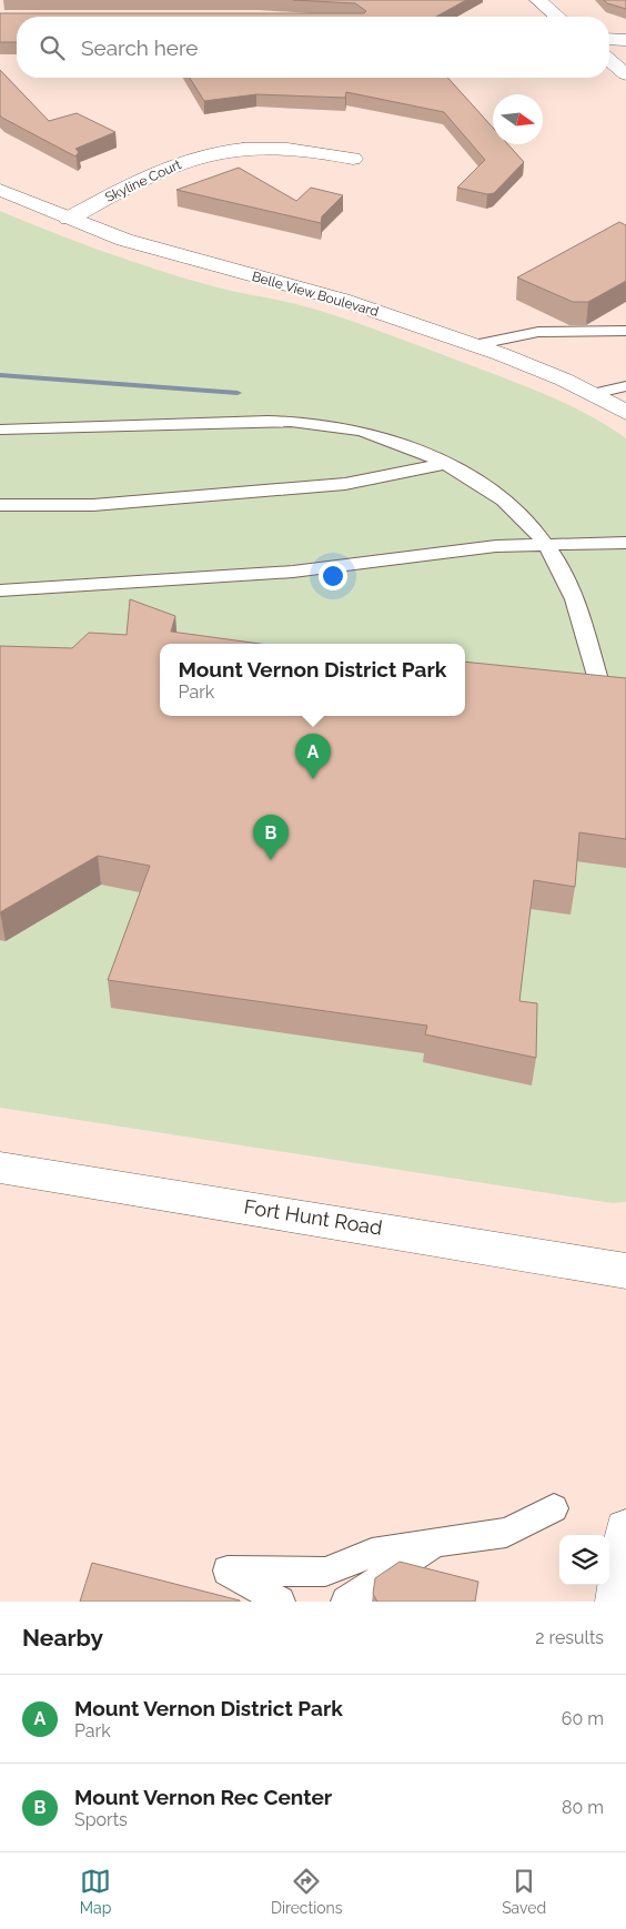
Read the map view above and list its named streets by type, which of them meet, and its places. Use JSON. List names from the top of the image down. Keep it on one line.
{"streets":{"main road":["Skyline Court","Belle View Boulevard","Fort Hunt Road"]},"crossings":[["Skyline Court","Belle View Boulevard"]],"north":"right","page":{"search":"Search here","popup":["Mount Vernon District Park","Park"],"pins":["A","B"],"heading":["Nearby","2 results"],"list":[{"mark":"A","name":"Mount Vernon District Park","note":"Park","value":"60 m"},{"mark":"B","name":"Mount Vernon Rec Center","note":"Sports","value":"80 m"}],"nav":["Map","Directions","Saved"]}}
